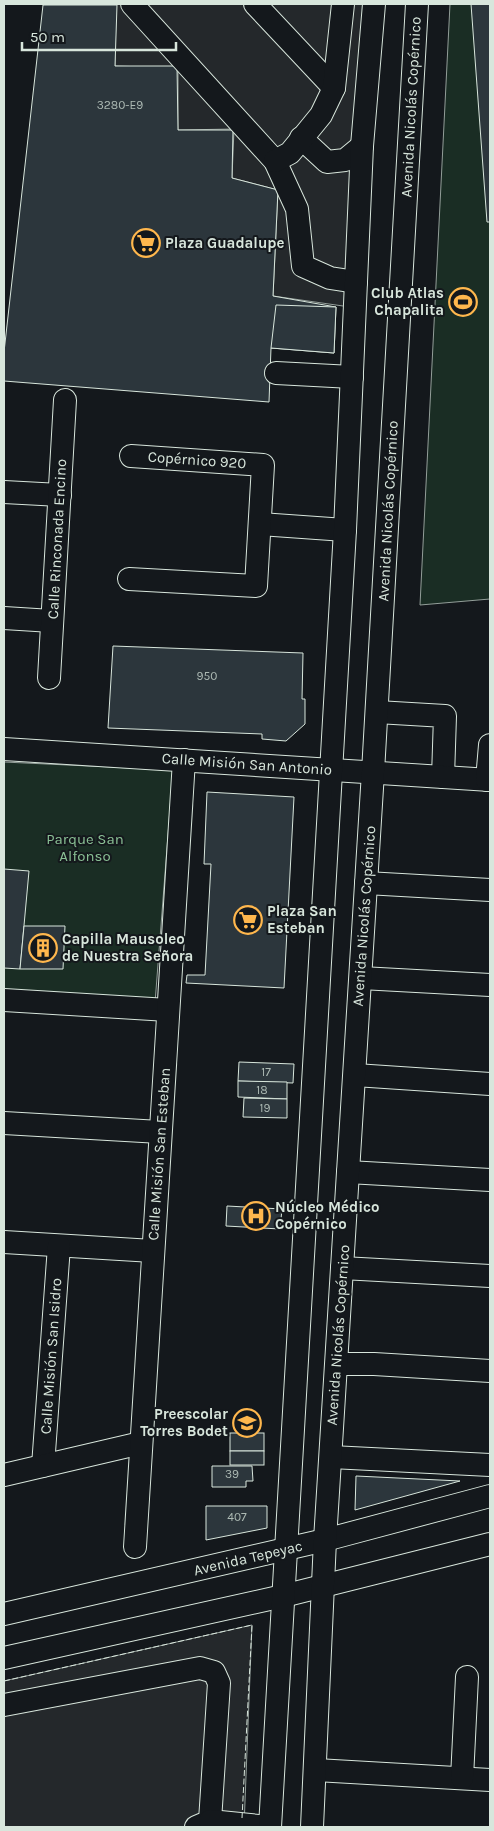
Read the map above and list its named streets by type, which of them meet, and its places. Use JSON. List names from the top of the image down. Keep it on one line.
{"streets":{"street":["Avenida Nicolás Copérnico","Copérnico 920","Calle Rinconada Encino","Calle Misión San Antonio","Calle Misión San Esteban","Calle Misión San Isidro","Avenida Tepeyac"]},"crossings":[["Avenida Nicolás Copérnico","Calle Misión San Antonio"],["Avenida Nicolás Copérnico","Avenida Tepeyac"],["Calle Misión San Antonio","Calle Misión San Esteban"]],"parks":["Parque San Alfonso"],"places":{"supermarket":["Plaza Guadalupe","Plaza San Esteban"],"sports":["Club Atlas Chapalita"],"building":["Capilla Mausoleo de Nuestra Señora"],"hospital":["Núcleo Médico Copérnico"],"school or university":["Preescolar Torres Bodet"]},"house_numbers":["3280-E9","950","17","18","19","39","407"],"scale_bar":"50 m"}
